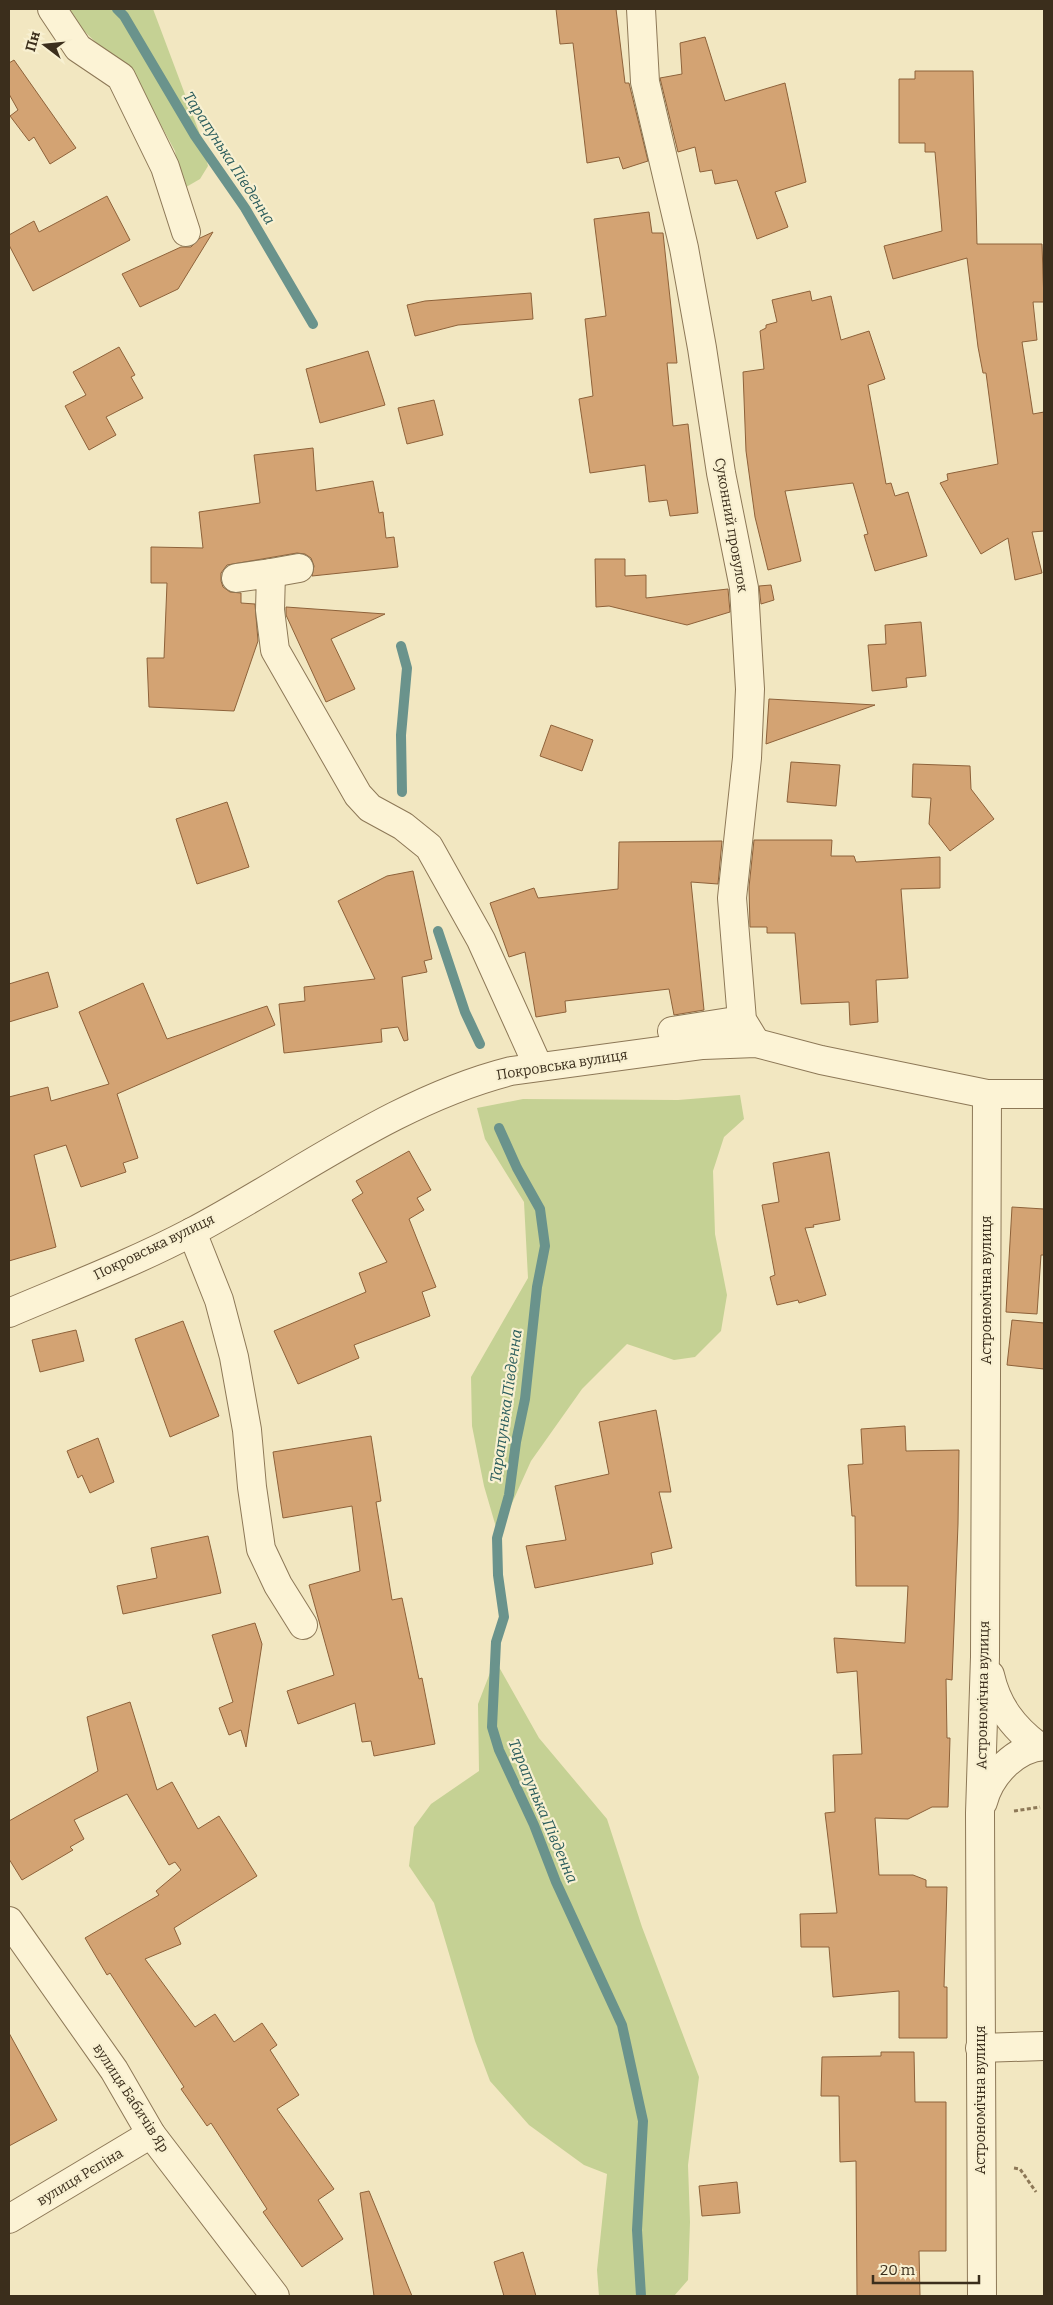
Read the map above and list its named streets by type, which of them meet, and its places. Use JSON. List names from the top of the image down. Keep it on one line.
{"streets":{"street":["Суконний провулок","Покровська вулиця","Астрономічна вулиця","вулиця Бабичів Яр","вулиця Рєпіна"]},"crossings":[["Суконний провулок","Покровська вулиця"],["Покровська вулиця","Астрономічна вулиця"],["вулиця Бабичів Яр","вулиця Рєпіна"]],"water":["Тарапунька Південна"],"scale_bar":"20 m","north":"left"}
